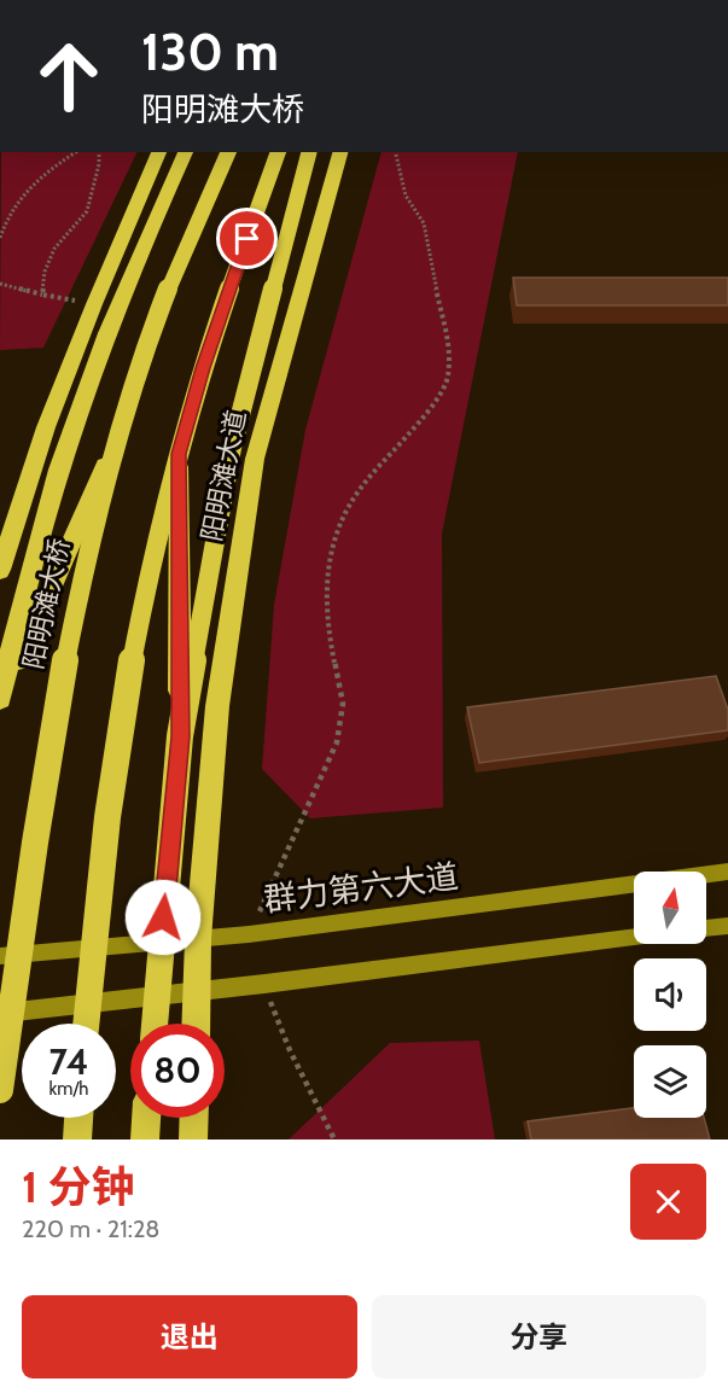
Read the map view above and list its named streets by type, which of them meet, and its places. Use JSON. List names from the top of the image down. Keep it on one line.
{"streets":{"highway":["阳明滩大道","阳明滩大桥"],"main road":["群力第六大道"]},"crossings":[["阳明滩大道","群力第六大道"]],"north":"top","page":{"turn":["130 m","阳明滩大桥"],"speed":"74 km/h","limit":"80","heading":["1 分钟","220 m · 21:28"],"buttons":["退出","分享"]}}
